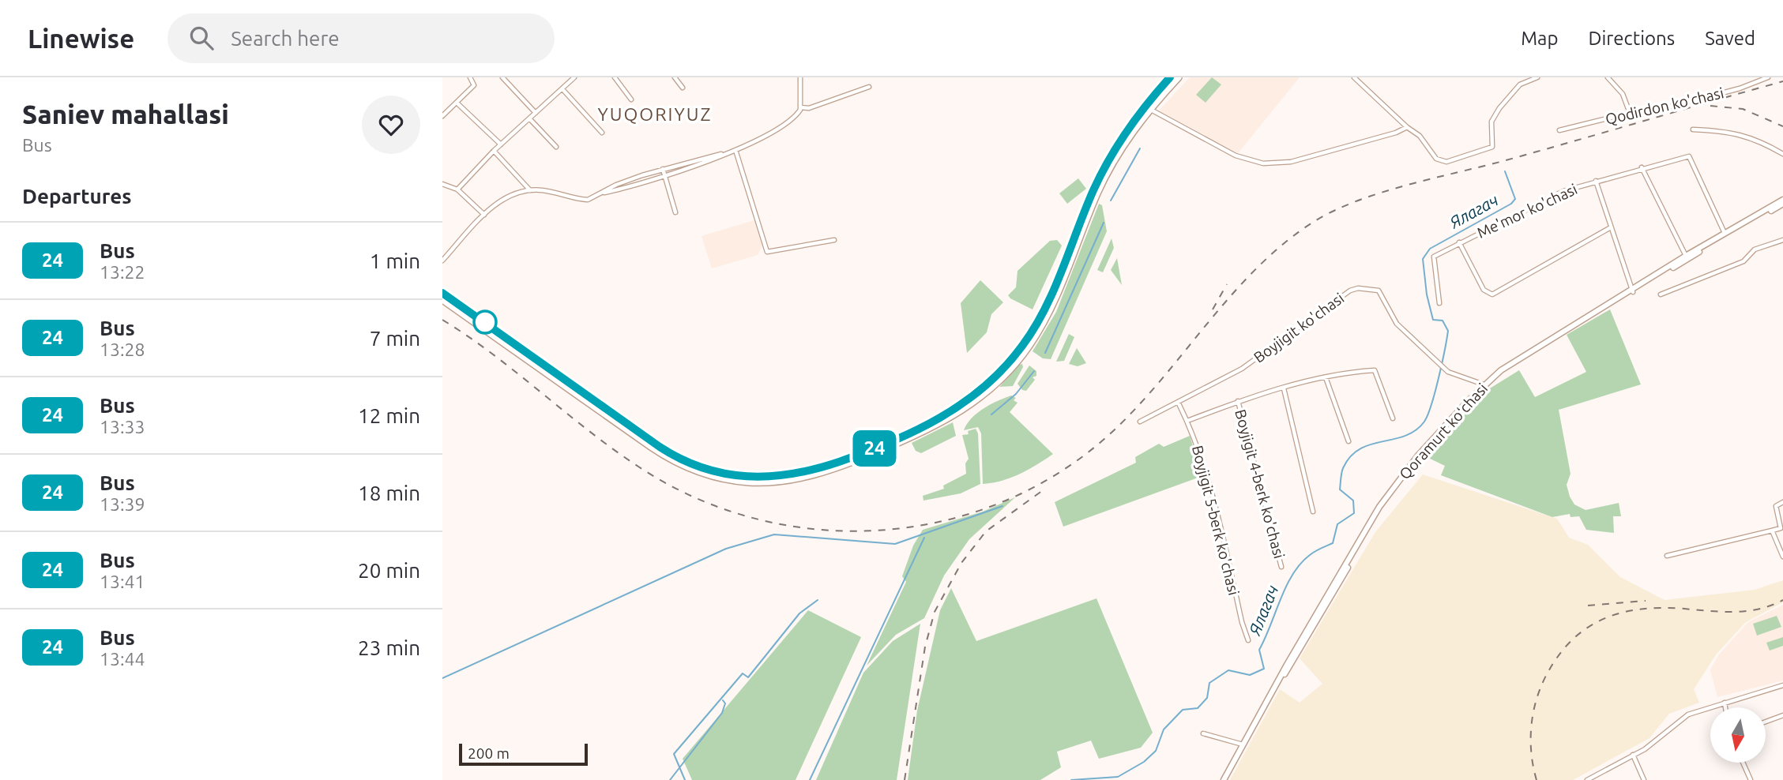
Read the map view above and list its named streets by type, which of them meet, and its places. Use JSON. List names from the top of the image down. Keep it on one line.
{"streets":{"main road":["Qoramurt koʻchasi"],"street":["Qodirdon ko'chasi","Me'mor ko'chasi","Boyjigit ko'chasi","Boyjigit 4-berk ko'chasi","Boyjigit 5-berk ko'chasi"]},"crossings":[["Me'mor ko'chasi","Qoramurt koʻchasi"],["Boyjigit ko'chasi","Qoramurt koʻchasi"],["Boyjigit ko'chasi","Boyjigit 5-berk ko'chasi"]],"districts":["YUQORIYUZ"],"water":["Ялагач"],"lines":["bus line 24"],"scale_bar":"200 m","north":"bottom","page":{"header":"Linewise","search":"Search here","nav":["Map","Directions","Saved"],"heading":[["Saniev mahallasi","Bus"],"Departures"],"on_map":"24","list":[{"mark":"24","name":"Bus","note":"13:22","value":"1 min"},{"mark":"24","name":"Bus","note":"13:28","value":"7 min"},{"mark":"24","name":"Bus","note":"13:33","value":"12 min"},{"mark":"24","name":"Bus","note":"13:39","value":"18 min"},{"mark":"24","name":"Bus","note":"13:41","value":"20 min"},{"mark":"24","name":"Bus","note":"13:44","value":"23 min"}],"scale":"200 m"}}
